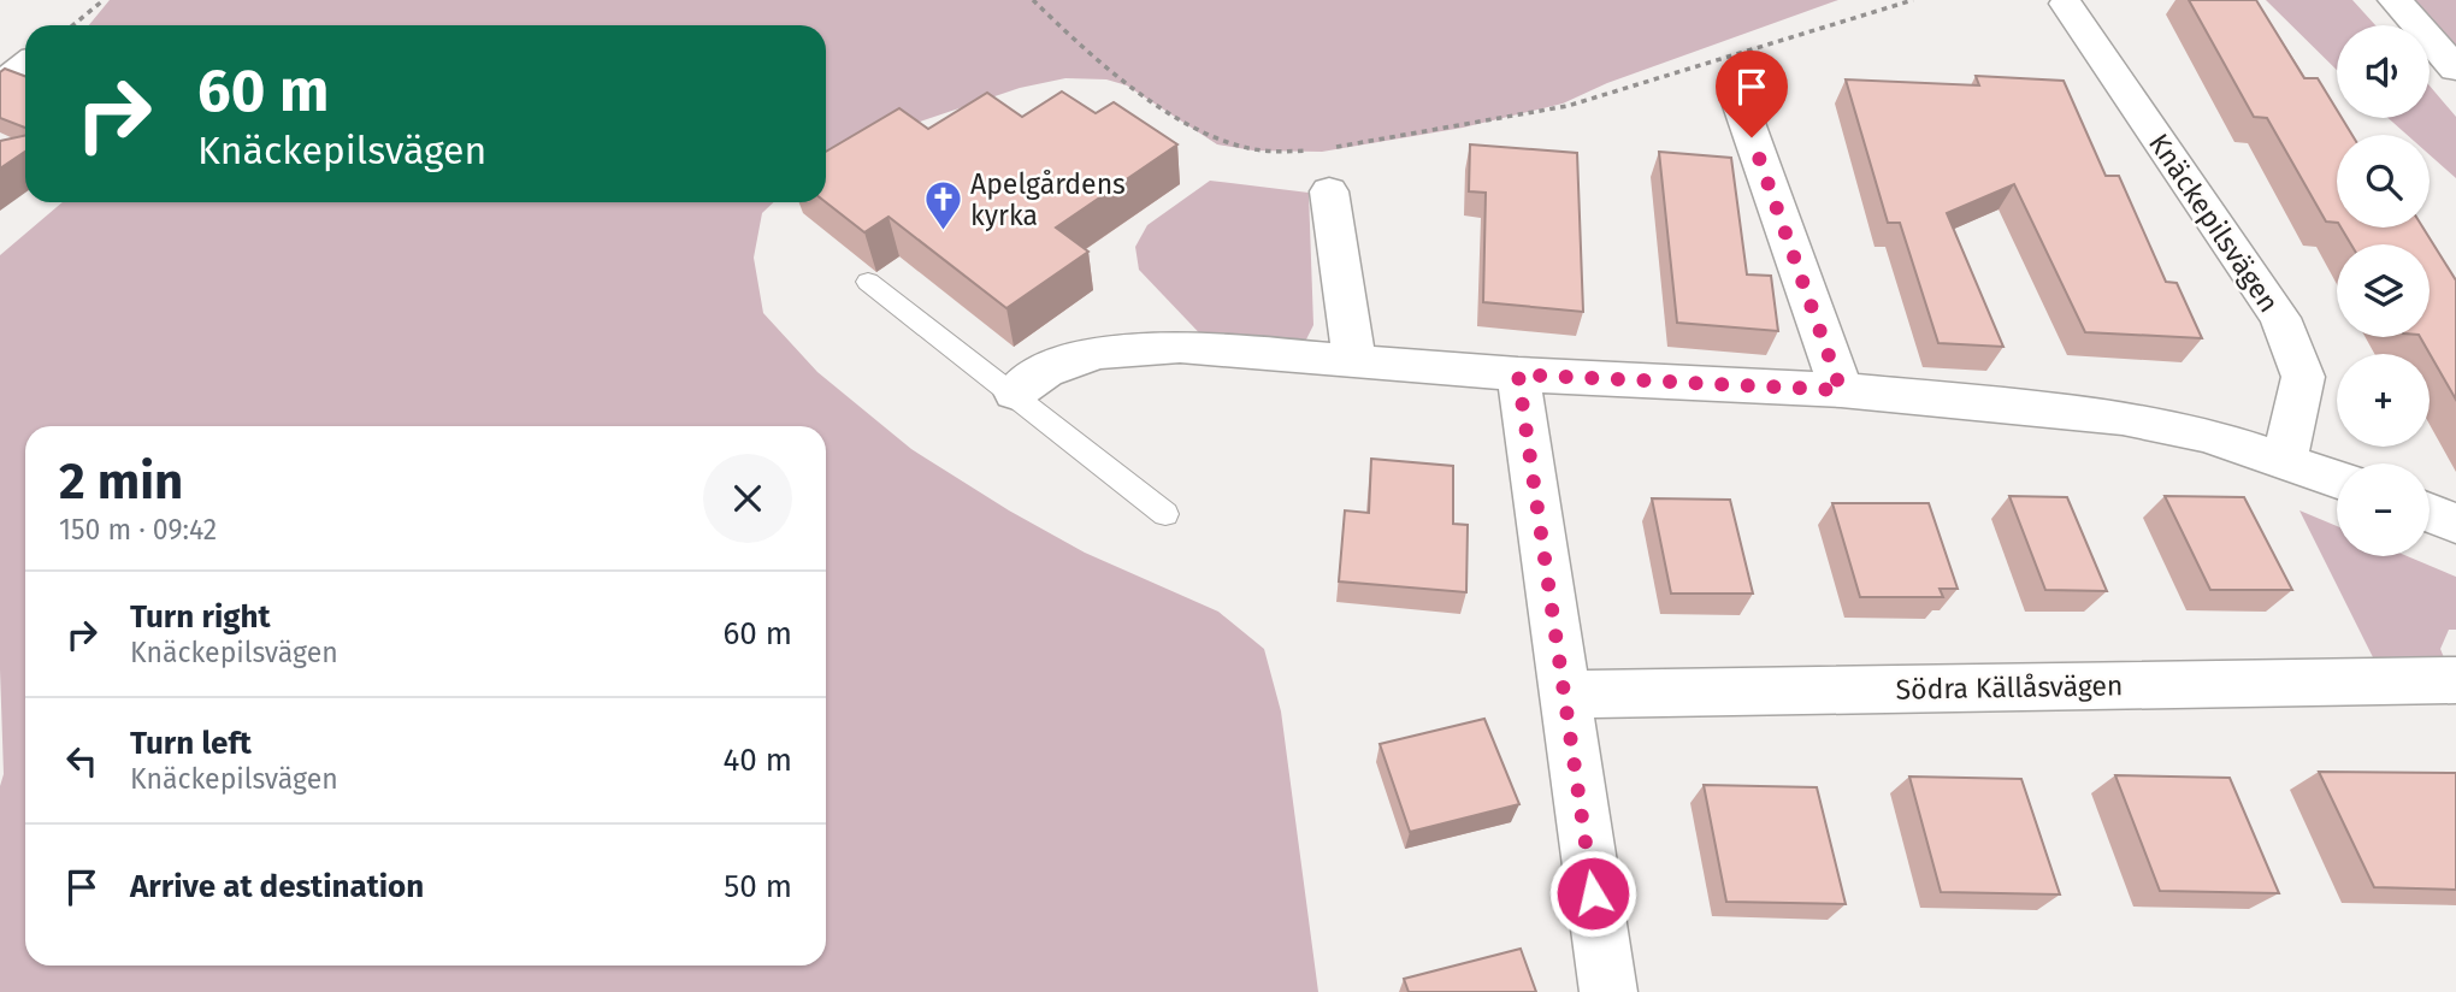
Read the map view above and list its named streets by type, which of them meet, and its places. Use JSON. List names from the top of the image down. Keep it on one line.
{"streets":{"street":["Knäckepilsvägen","Södra Källåsvägen"]},"places":{"church":["Apelgårdens kyrka"]},"page":{"map_buttons":["+","−"],"turn":["60 m","Knäckepilsvägen"],"heading":["2 min","150 m · 09:42"],"list":[{"name":"Turn right","note":"Knäckepilsvägen","value":"60 m"},{"name":"Turn left","note":"Knäckepilsvägen","value":"40 m"},{"name":"Arrive at destination","value":"50 m"}]}}
